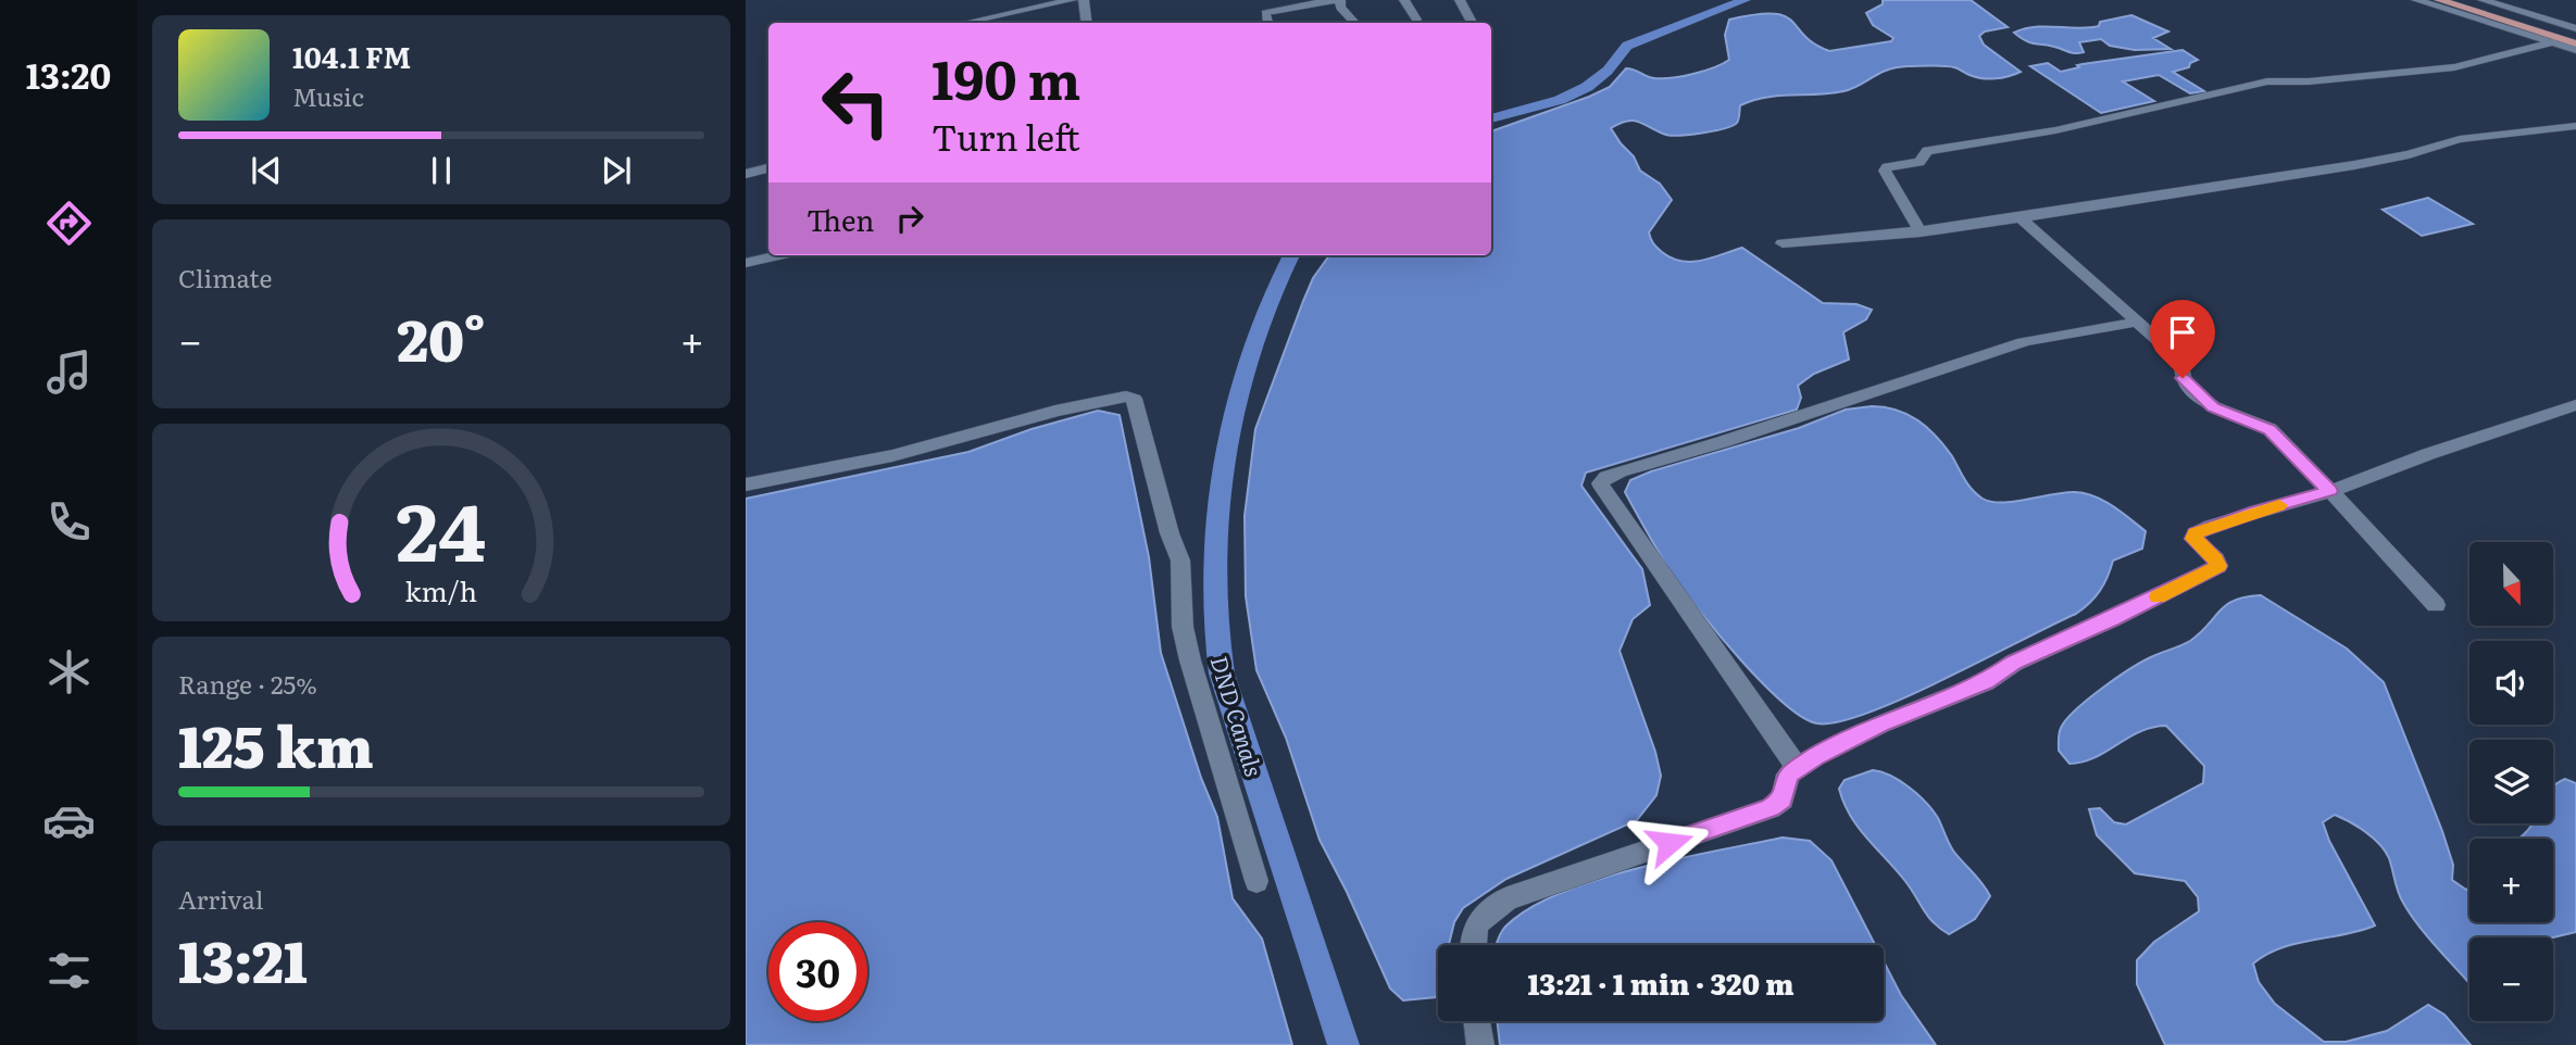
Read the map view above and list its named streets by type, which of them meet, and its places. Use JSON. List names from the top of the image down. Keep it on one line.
{"water":["DND Canals"],"north":"bottom","page":{"tabs":"13:20","turn":["190 m","Turn left"],"song":["104.1 FM","Music"],"then":"Then","tile":["Climate",["Range · 25%","125 km"],["Arrival","13:21"]],"heat":["−","20°","+"],"map_buttons":["+","−"],"limit":"30","trip":"13:21 · 1 min · 320 m","gauge":["24","km/h"]}}
